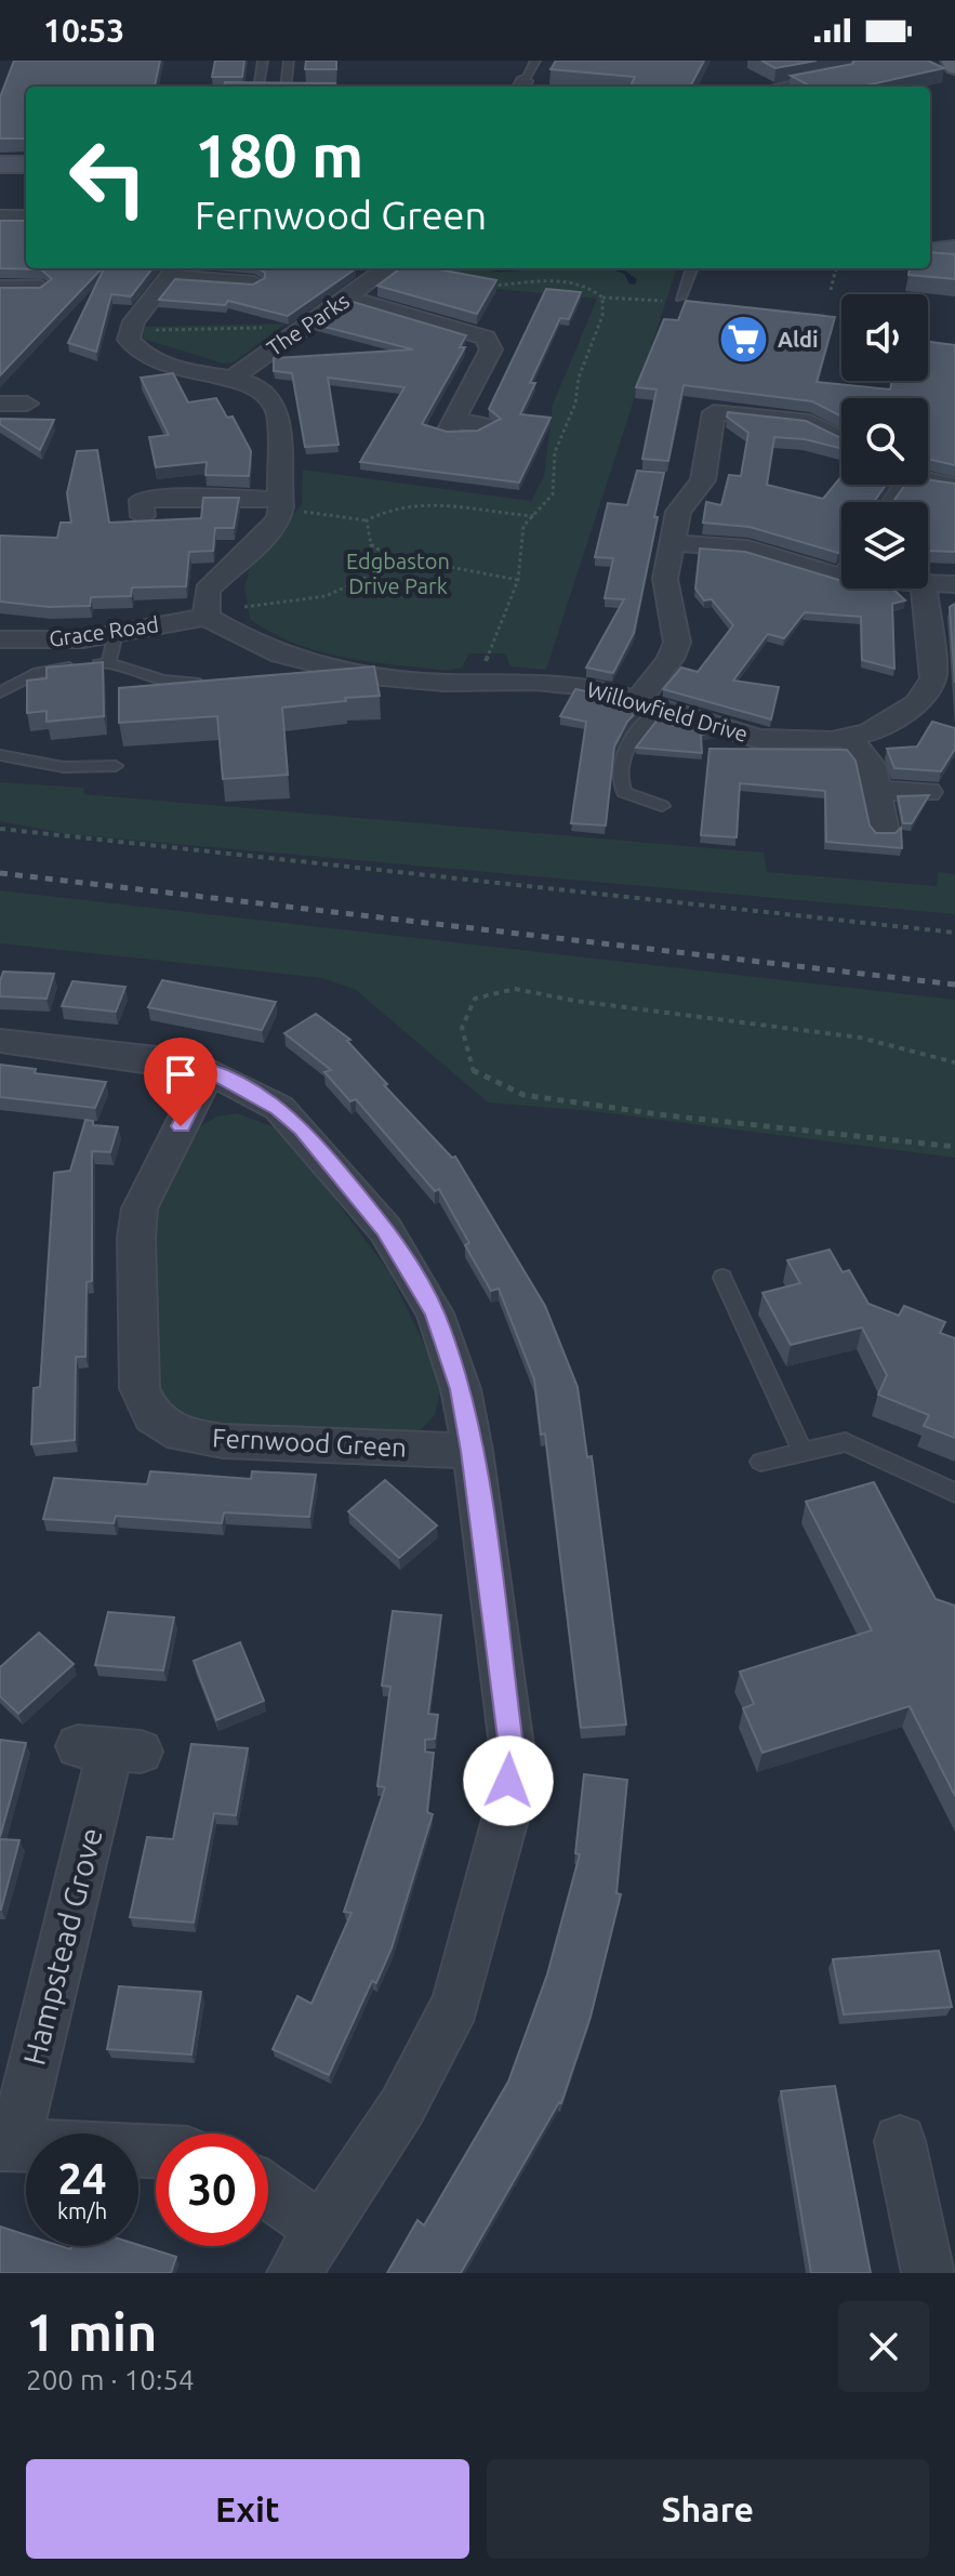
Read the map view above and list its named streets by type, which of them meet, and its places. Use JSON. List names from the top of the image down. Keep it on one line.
{"streets":{"street":["The Parks","Grace Road","Willowfield Drive","Fernwood Green","Hampstead Grove"]},"crossings":[["Grace Road","Willowfield Drive"]],"parks":["Edgbaston Drive Park"],"places":{"supermarket":["Aldi"]},"page":{"status":"10:53","turn":["180 m","Fernwood Green"],"speed":"24 km/h","limit":"30","heading":["1 min","200 m · 10:54"],"buttons":["Exit","Share"]}}
